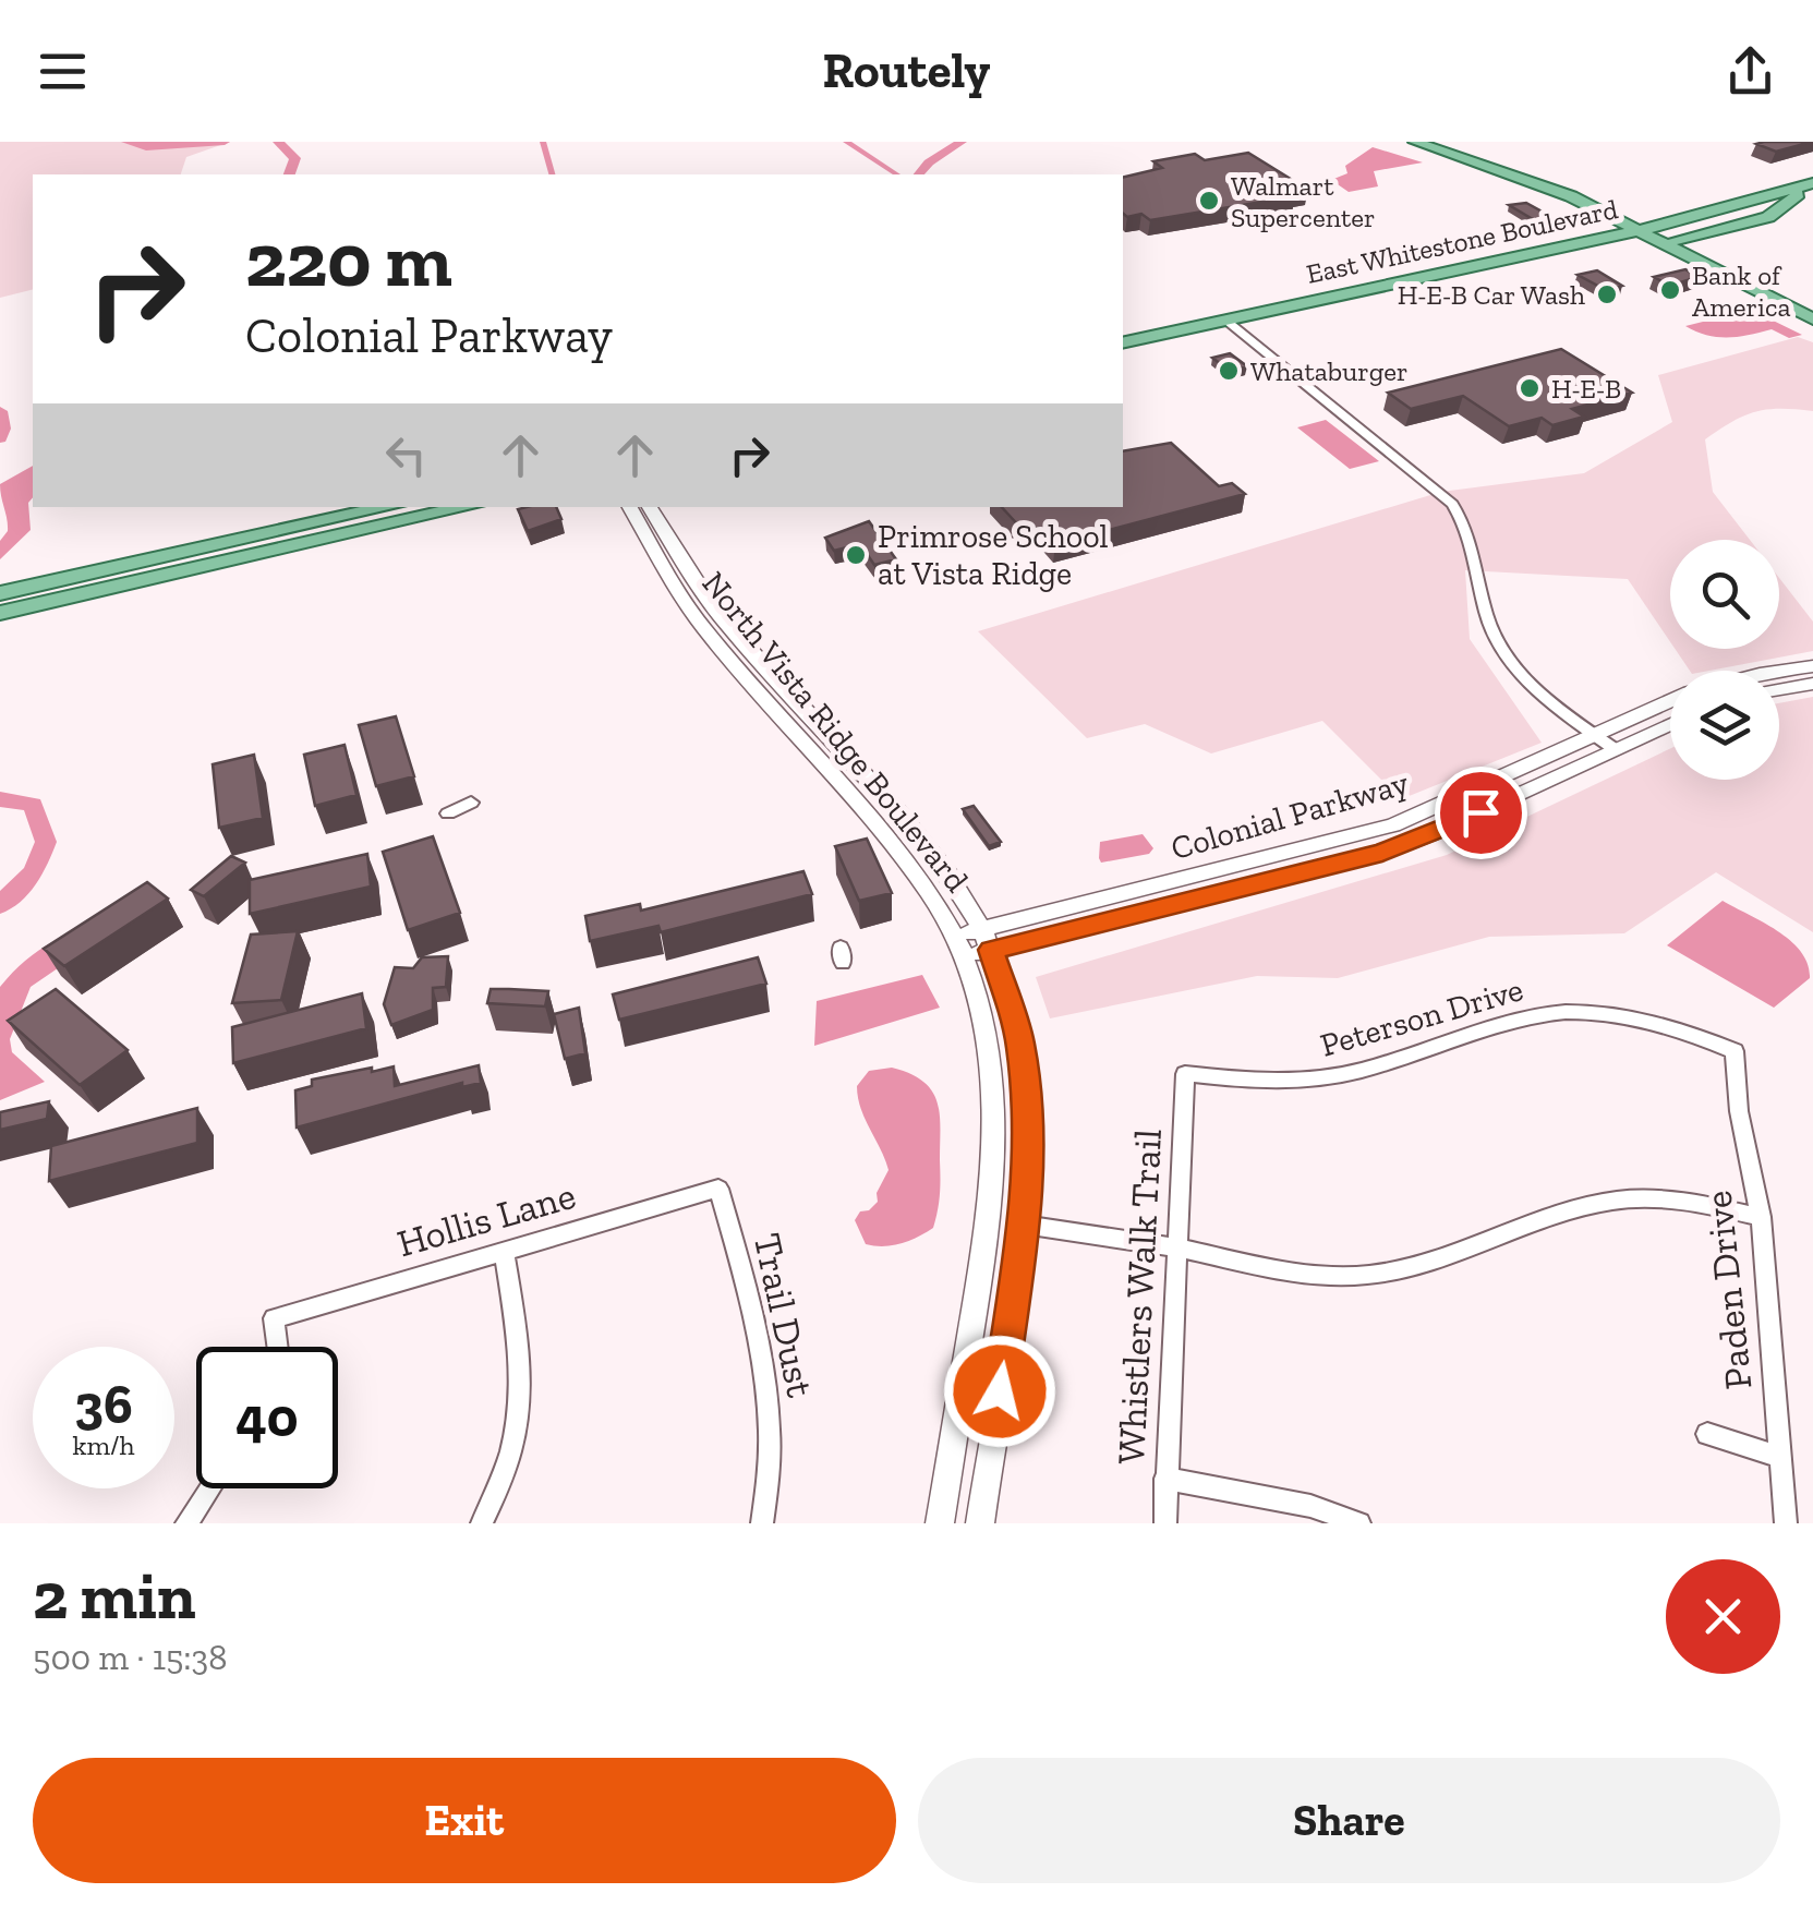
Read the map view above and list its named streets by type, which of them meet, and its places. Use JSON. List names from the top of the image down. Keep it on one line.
{"streets":{"main road":["East Whitestone Boulevard"],"street":["North Vista Ridge Boulevard","Colonial Parkway","Peterson Drive","Hollis Lane","Paden Drive","Whistlers Walk Trail","Trail Dust"]},"crossings":[["North Vista Ridge Boulevard","Colonial Parkway"],["Peterson Drive","Paden Drive"],["Peterson Drive","Whistlers Walk Trail"],["Hollis Lane","Trail Dust"]],"places":["Walmart Supercenter","Bank of America","H-E-B Car Wash","Whataburger","H-E-B","Primrose School at Vista Ridge"],"page":{"header":"Routely","turn":["220 m","Colonial Parkway"],"speed":"36 km/h","limit":"40","heading":["2 min","500 m · 15:38"],"buttons":["Exit","Share"]}}
